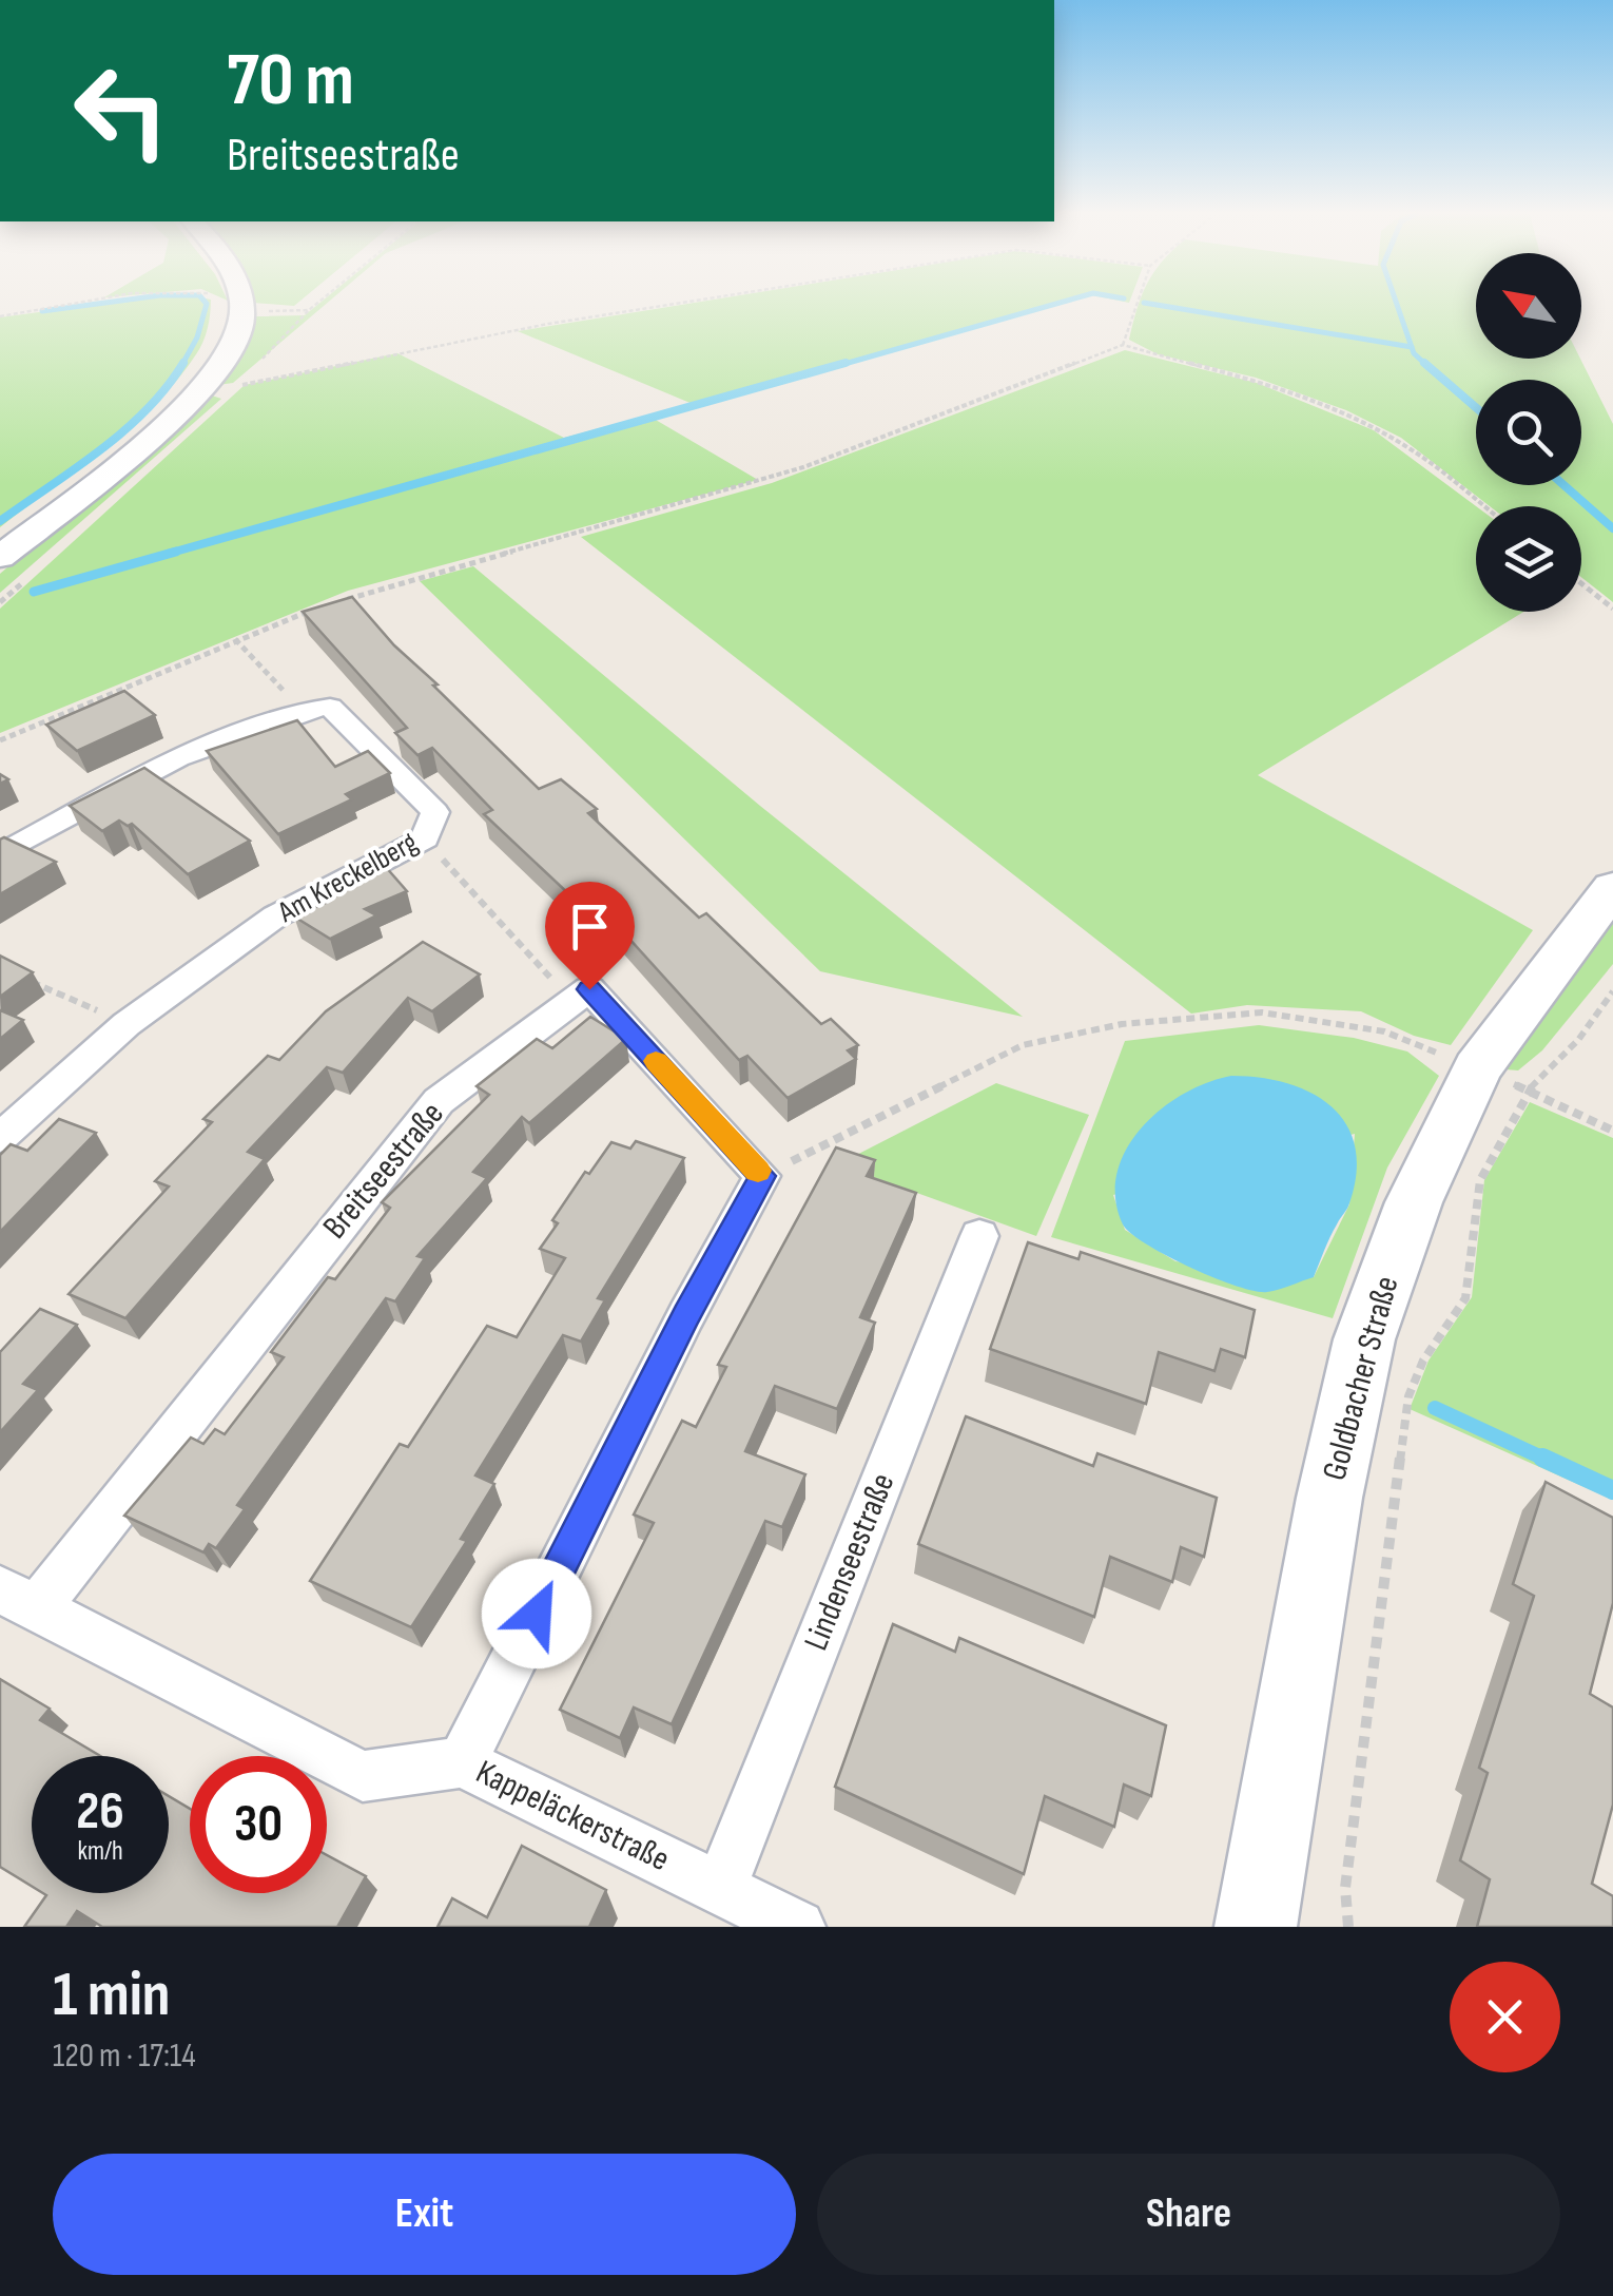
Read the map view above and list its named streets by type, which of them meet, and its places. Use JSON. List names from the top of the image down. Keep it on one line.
{"streets":{"main road":["Goldbacher Straße"],"street":["Am Kreckelberg","Breitseestraße","Lindenseestraße","Kappeläckerstraße"]},"crossings":[["Breitseestraße","Kappeläckerstraße"],["Lindenseestraße","Kappeläckerstraße"]],"north":"top left","page":{"turn":["70 m","Breitseestraße"],"speed":"26 km/h","limit":"30","heading":["1 min","120 m · 17:14"],"buttons":["Exit","Share"]}}
